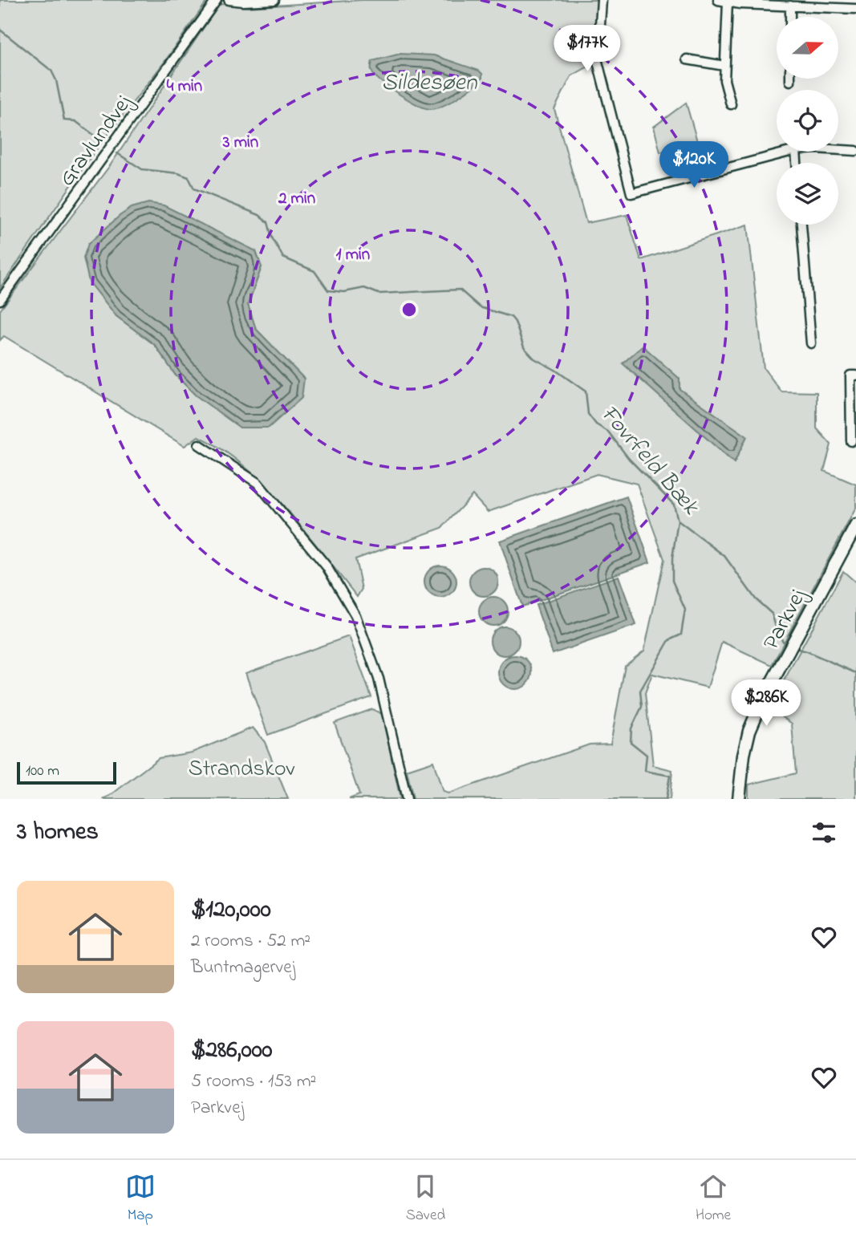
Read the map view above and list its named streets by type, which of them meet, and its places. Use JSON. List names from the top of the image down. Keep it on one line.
{"streets":{"street":["Gravlundvej","Parkvej"]},"water":["Sildesøen","Fovrfeld Bæk"],"parks":["Strandskov"],"scale_bar":"100 m","north":"right","page":{"price":["$177K","$120K","$286K"],"scale":"100 m","heading":"3 homes","list":[{"name":"$120,000","note":"2 rooms · 52 m² · Buntmagervej"},{"name":"$286,000","note":"5 rooms · 153 m² · Parkvej"}],"tabs":["Map","Saved","Home"]},"rings":["4 min","3 min","2 min","1 min"]}
